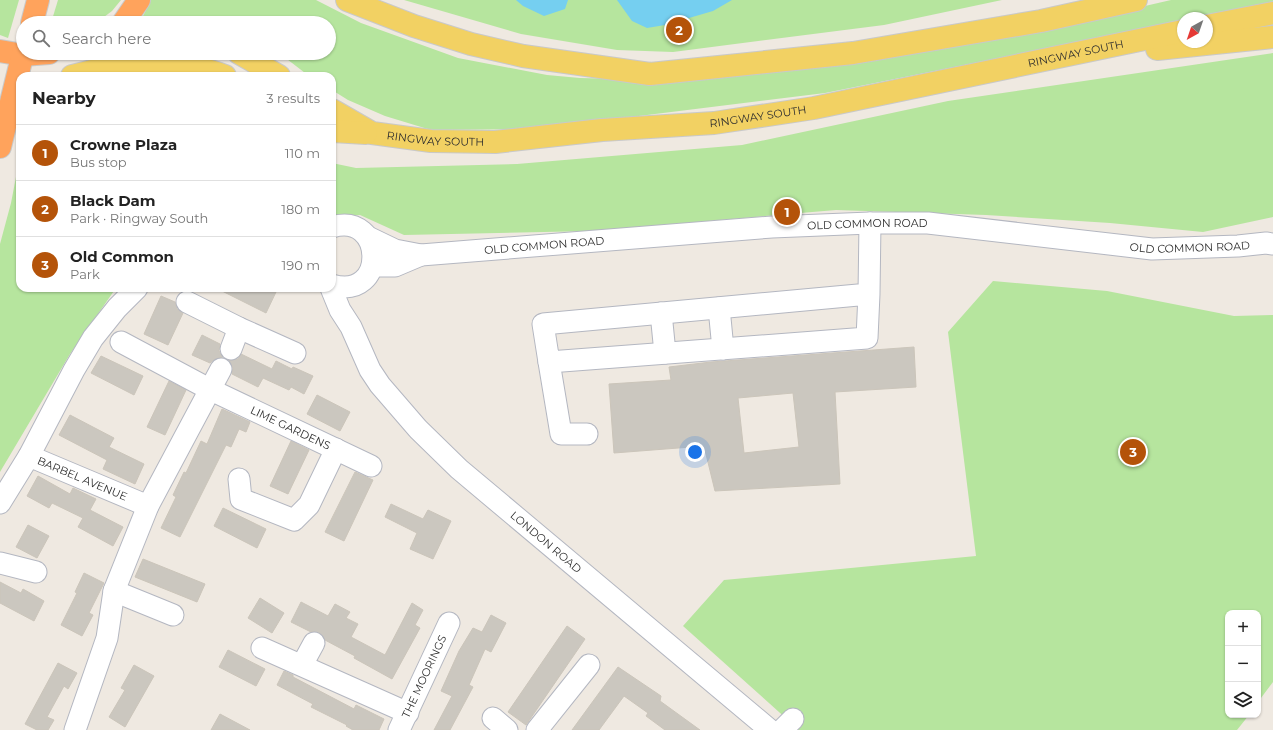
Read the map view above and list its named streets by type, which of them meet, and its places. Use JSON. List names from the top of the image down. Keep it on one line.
{"streets":{"main road":["RINGWAY SOUTH"],"street":["OLD COMMON ROAD","LIME GARDENS","BARBEL AVENUE","LONDON ROAD","THE MOORINGS"]},"crossings":[["OLD COMMON ROAD","LONDON ROAD"]],"north":"bottom left","page":{"pins":["2","1","3"],"search":"Search here","heading":["Nearby","3 results"],"list":[{"mark":"1","name":"Crowne Plaza","note":"Bus stop","value":"110 m"},{"mark":"2","name":"Black Dam","note":"Park · Ringway South","value":"180 m"},{"mark":"3","name":"Old Common","note":"Park","value":"190 m"}],"map_buttons":["+","−"]}}
